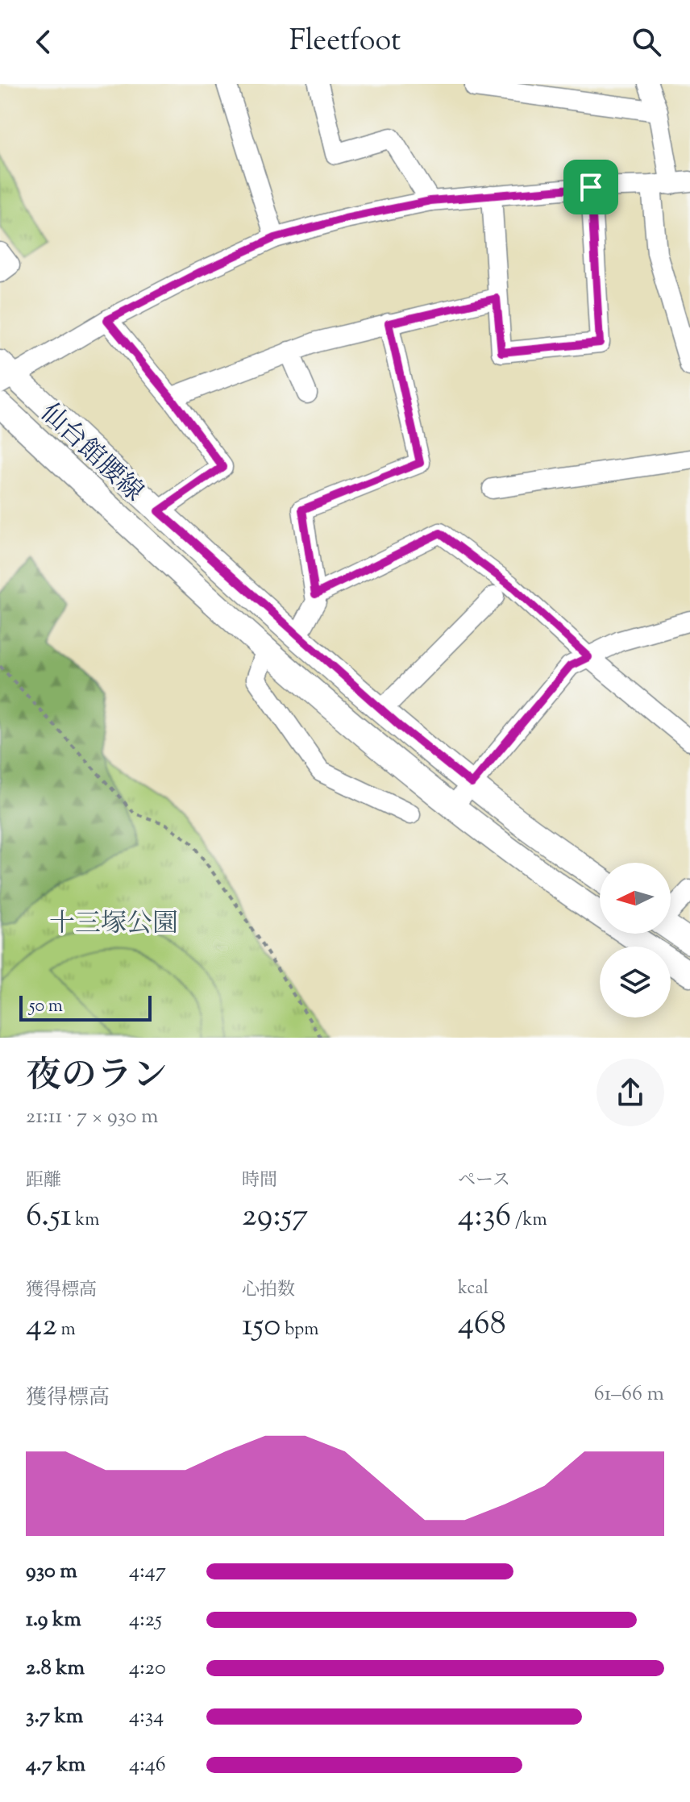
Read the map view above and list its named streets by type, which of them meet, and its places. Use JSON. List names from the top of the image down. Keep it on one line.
{"streets":{"main road":["仙台館腰線"]},"parks":["十三塚公園"],"scale_bar":"50 m","north":"left","page":{"header":"Fleetfoot","scale":"50 m","heading":["夜のラン","21:11 · 7 × 930 m"],"stats":[["距離","6.51 km"],["時間","29:57"],["ペース","4:36 /km"],["獲得標高","42 m"],["心拍数","150 bpm"],["kcal","468"]],"chart":["獲得標高","61–66 m"],"list":[{"name":"930 m","note":"4:47"},{"name":"1.9 km","note":"4:25"},{"name":"2.8 km","note":"4:20"},{"name":"3.7 km","note":"4:34"},{"name":"4.7 km","note":"4:46"}]}}
